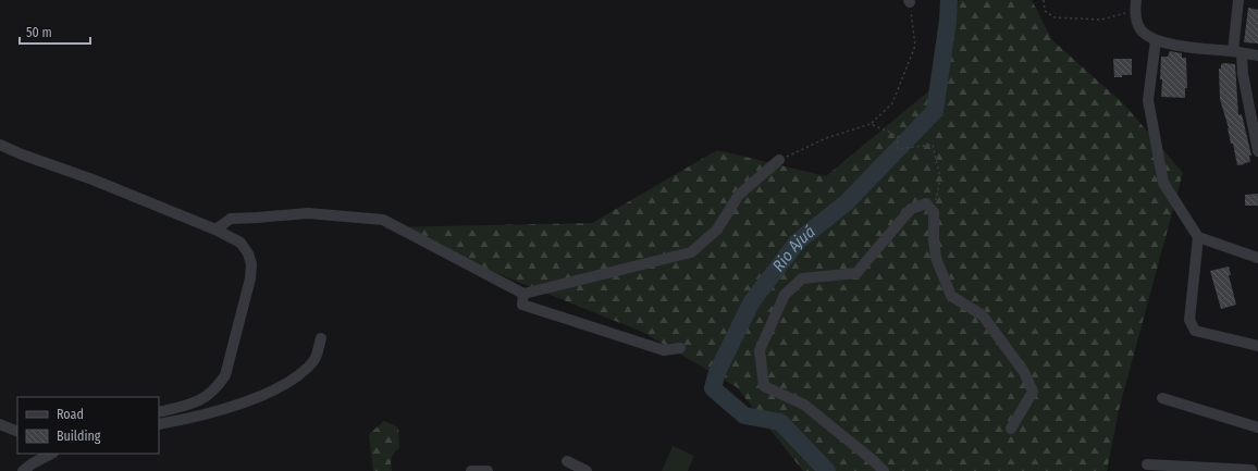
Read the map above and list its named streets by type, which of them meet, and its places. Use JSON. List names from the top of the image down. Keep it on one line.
{"water":["Rio Ajuá"],"legend":["Road","Building"],"scale_bar":"50 m"}
